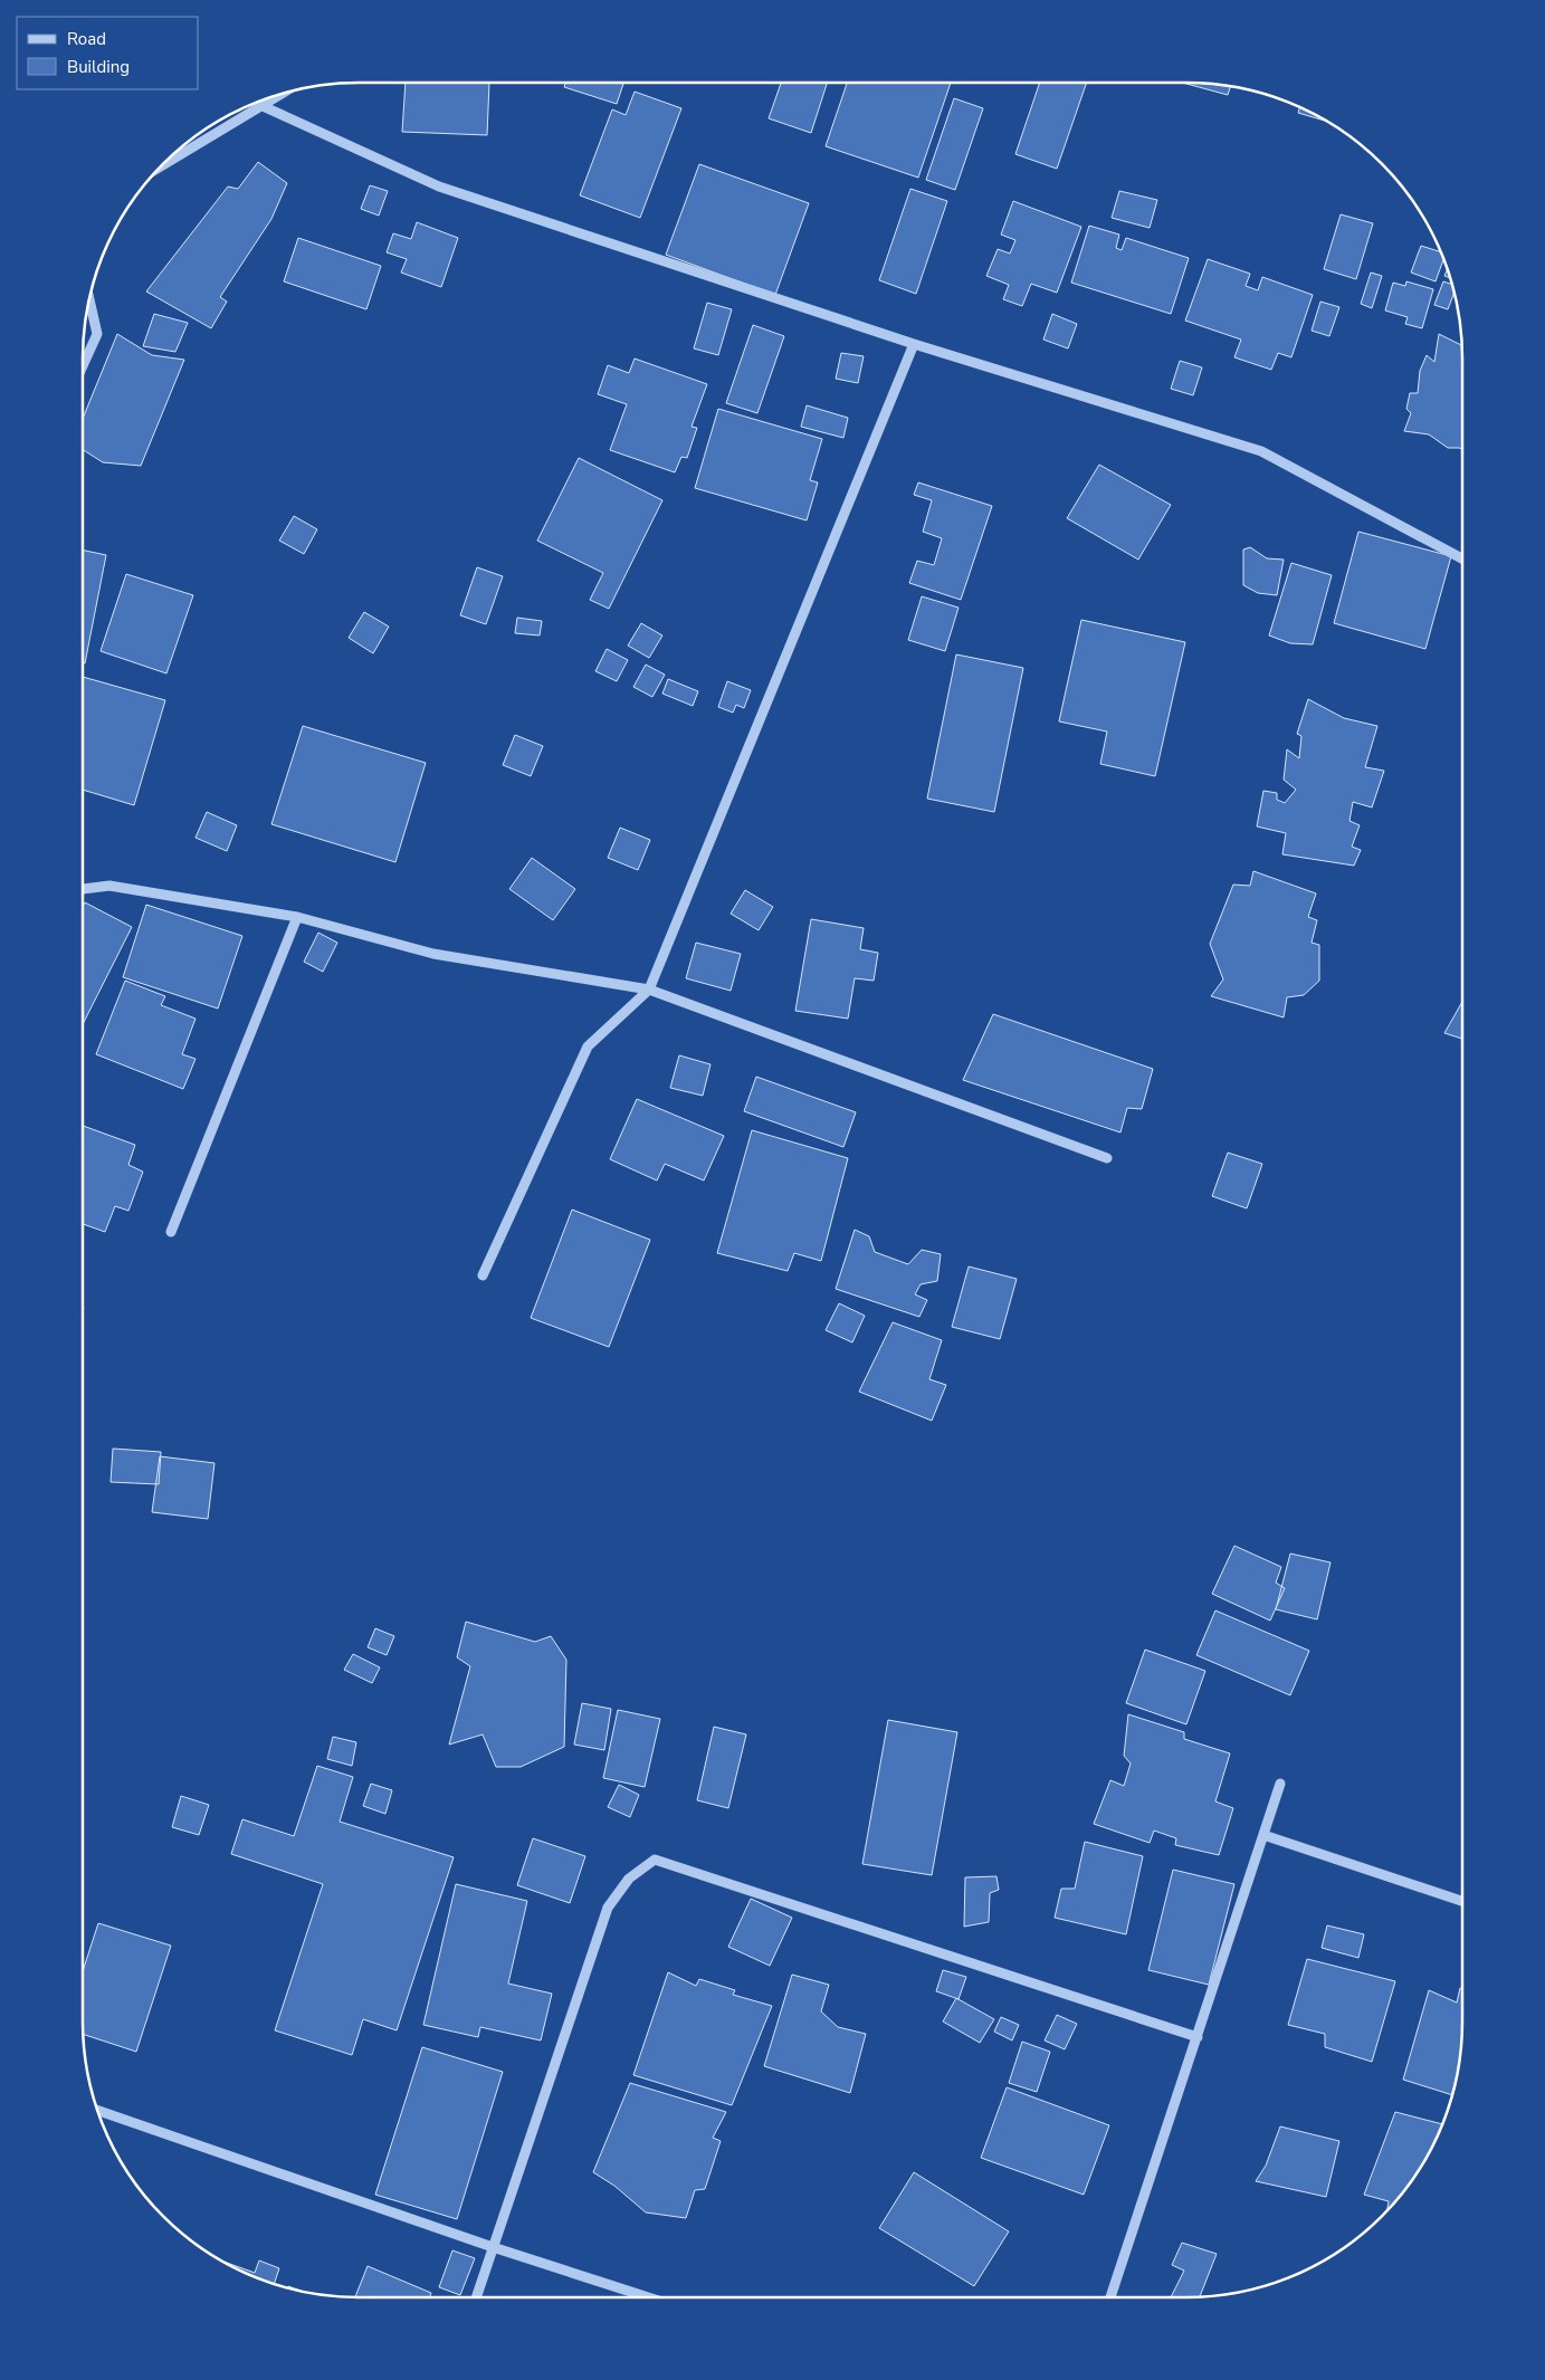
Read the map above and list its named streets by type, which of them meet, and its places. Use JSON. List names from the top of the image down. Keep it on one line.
{"legend":["Road","Building"]}
